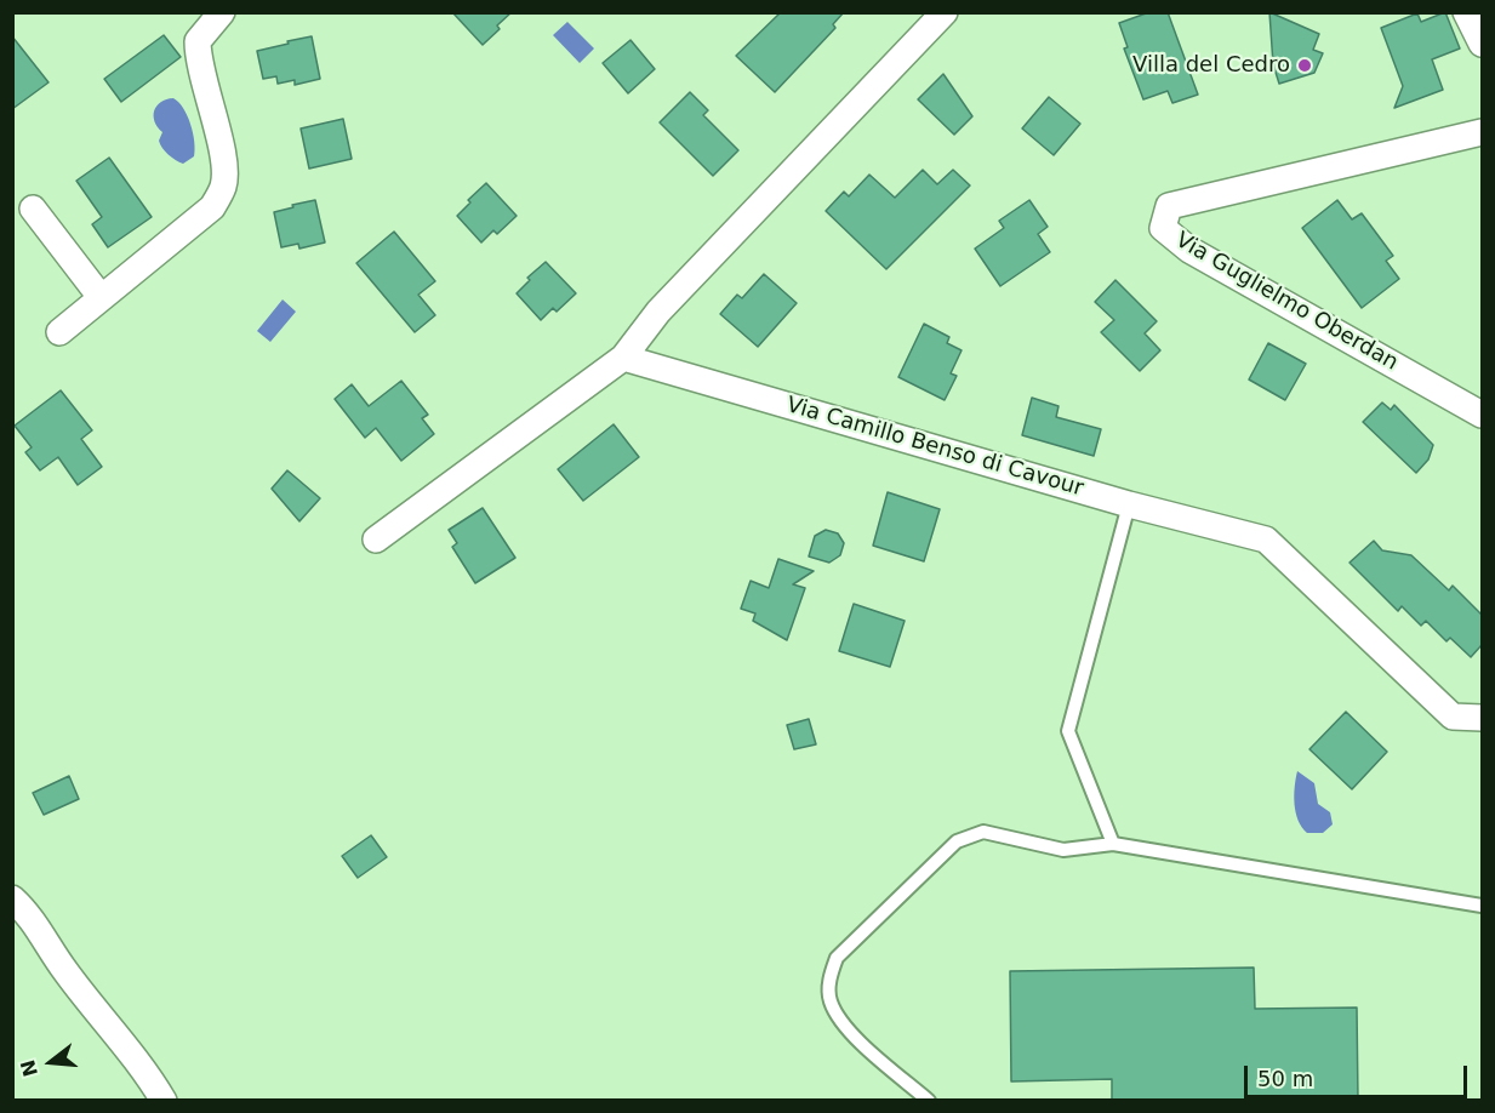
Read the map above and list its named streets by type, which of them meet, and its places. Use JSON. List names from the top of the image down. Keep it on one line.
{"streets":{"street":["Via Guglielmo Oberdan","Via Camillo Benso di Cavour"]},"places":["Villa del Cedro"],"scale_bar":"50 m","north":"left"}
